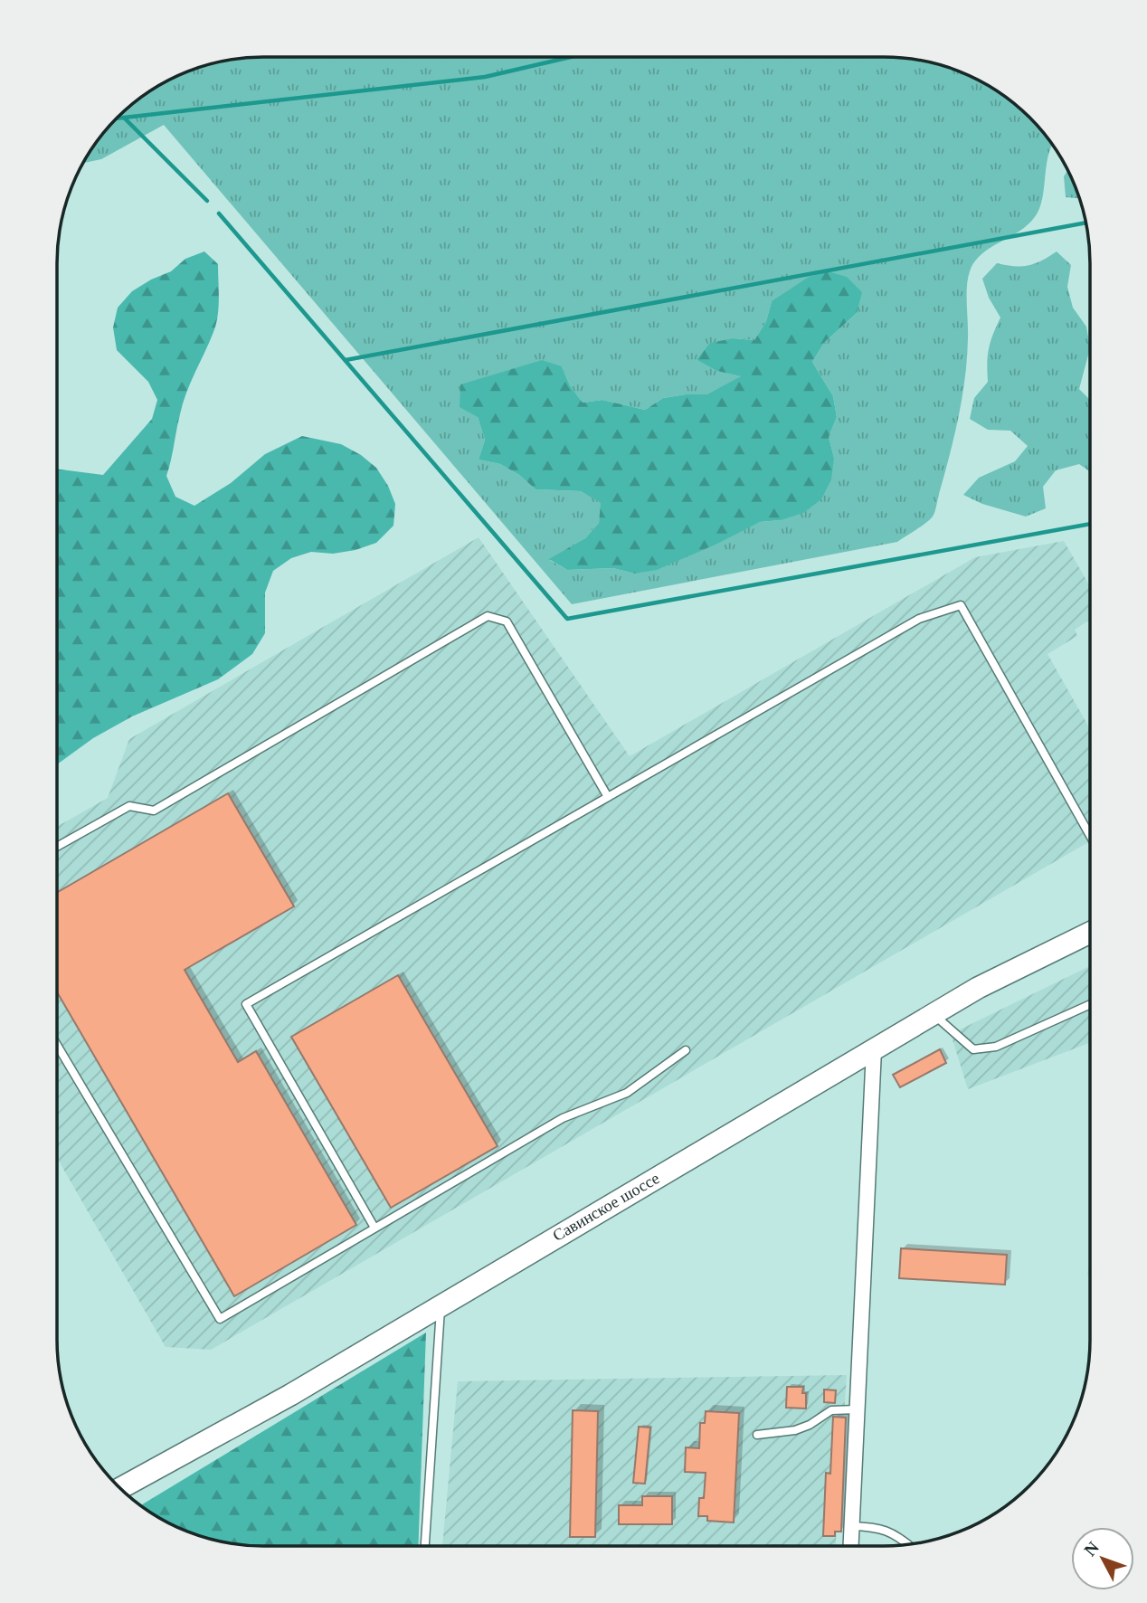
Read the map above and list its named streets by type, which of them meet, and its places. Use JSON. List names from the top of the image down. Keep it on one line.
{"streets":{"street":["Савинское шоссе"]},"north":"top left"}
